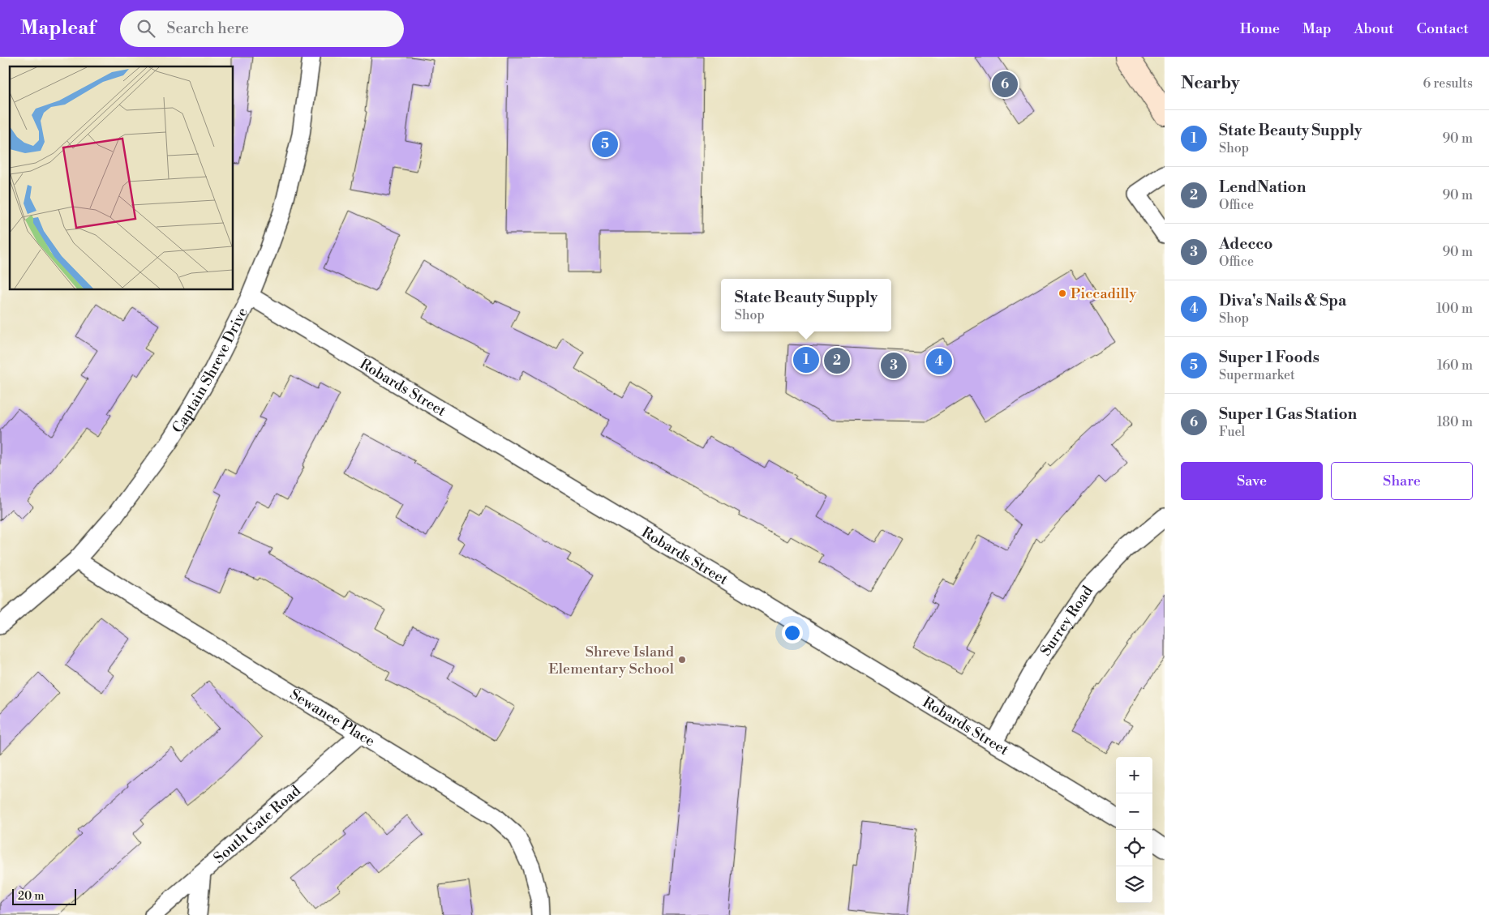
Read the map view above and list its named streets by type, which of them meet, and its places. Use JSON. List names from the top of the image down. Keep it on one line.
{"streets":{"street":["Captain Shreve Drive","Robards Street","Surrey Road","Sewanee Place","South Gate Road"]},"crossings":[["Captain Shreve Drive","Robards Street"],["Captain Shreve Drive","Sewanee Place"],["Robards Street","Surrey Road"],["Sewanee Place","South Gate Road"]],"places":["Piccadilly","Shreve Island Elementary School"],"scale_bar":"20 m","page":{"header":"Mapleaf","search":"Search here","nav":["Home","Map","About","Contact"],"heading":["Nearby","6 results"],"pins":["6","5","1","2","4","3"],"list":[{"mark":"1","name":"State Beauty Supply","note":"Shop","value":"90 m"},{"mark":"2","name":"LendNation","note":"Office","value":"90 m"},{"mark":"3","name":"Adecco","note":"Office","value":"90 m"},{"mark":"4","name":"Diva's Nails & Spa","note":"Shop","value":"100 m"},{"mark":"5","name":"Super 1 Foods","note":"Supermarket","value":"160 m"},{"mark":"6","name":"Super 1 Gas Station","note":"Fuel","value":"180 m"}],"popup":["State Beauty Supply","Shop"],"buttons":["Save","Share"],"map_buttons":["+","−"],"scale":"20 m"}}
